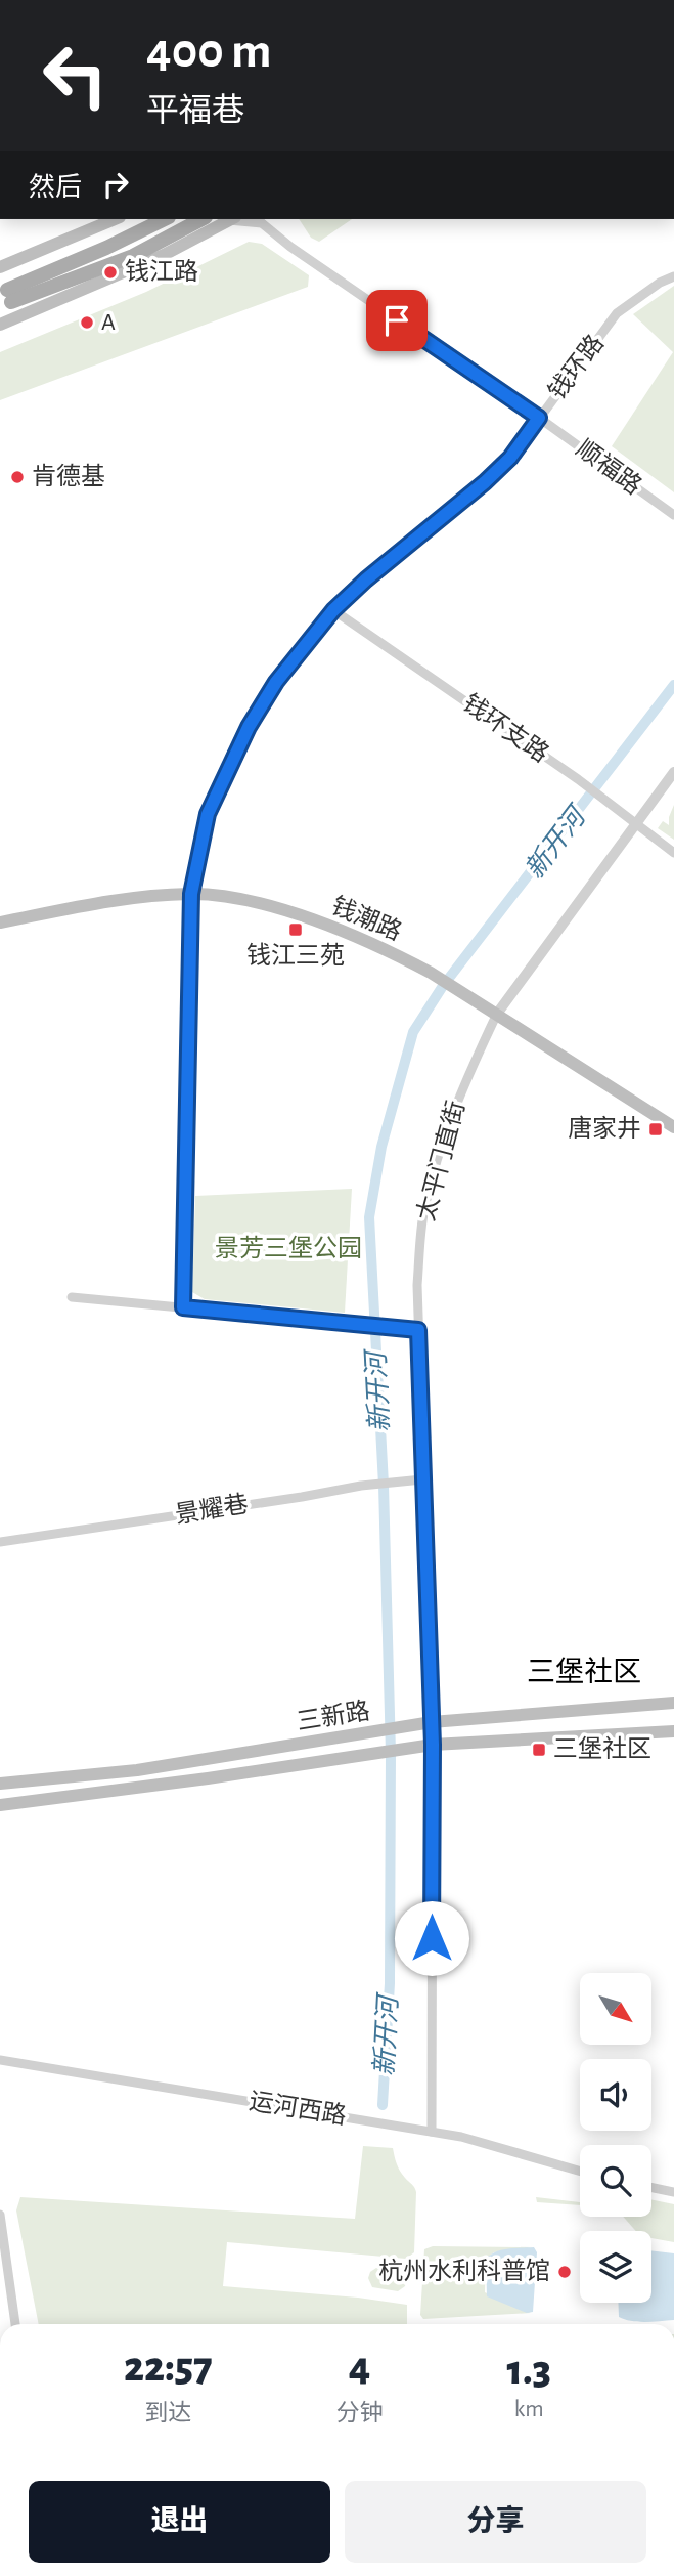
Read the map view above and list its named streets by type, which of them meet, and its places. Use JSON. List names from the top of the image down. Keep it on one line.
{"streets":{"main road":["钱潮路","三新路"],"street":["钱环路","顺福路","钱环支路","太平门直街","景耀巷","运河西路"]},"crossings":[["钱环路","顺福路"],["钱环路","钱环支路"],["钱环路","钱潮路"],["钱环支路","太平门直街"],["钱潮路","太平门直街"],["太平门直街","景耀巷"],["太平门直街","三新路"],["太平门直街","运河西路"]],"districts":["三堡社区"],"water":["新开河"],"parks":["景芳三堡公园"],"places":{"other":["钱江路","A","肯德基","杭州水利科普馆"],"transit":["钱江三苑","唐家井","三堡社区"]},"north":"bottom right","page":{"turn":["400 m","平福巷"],"then":"然后","eta":["22:57","到达","4","分钟","1.3","km"],"buttons":["退出","分享"]}}
